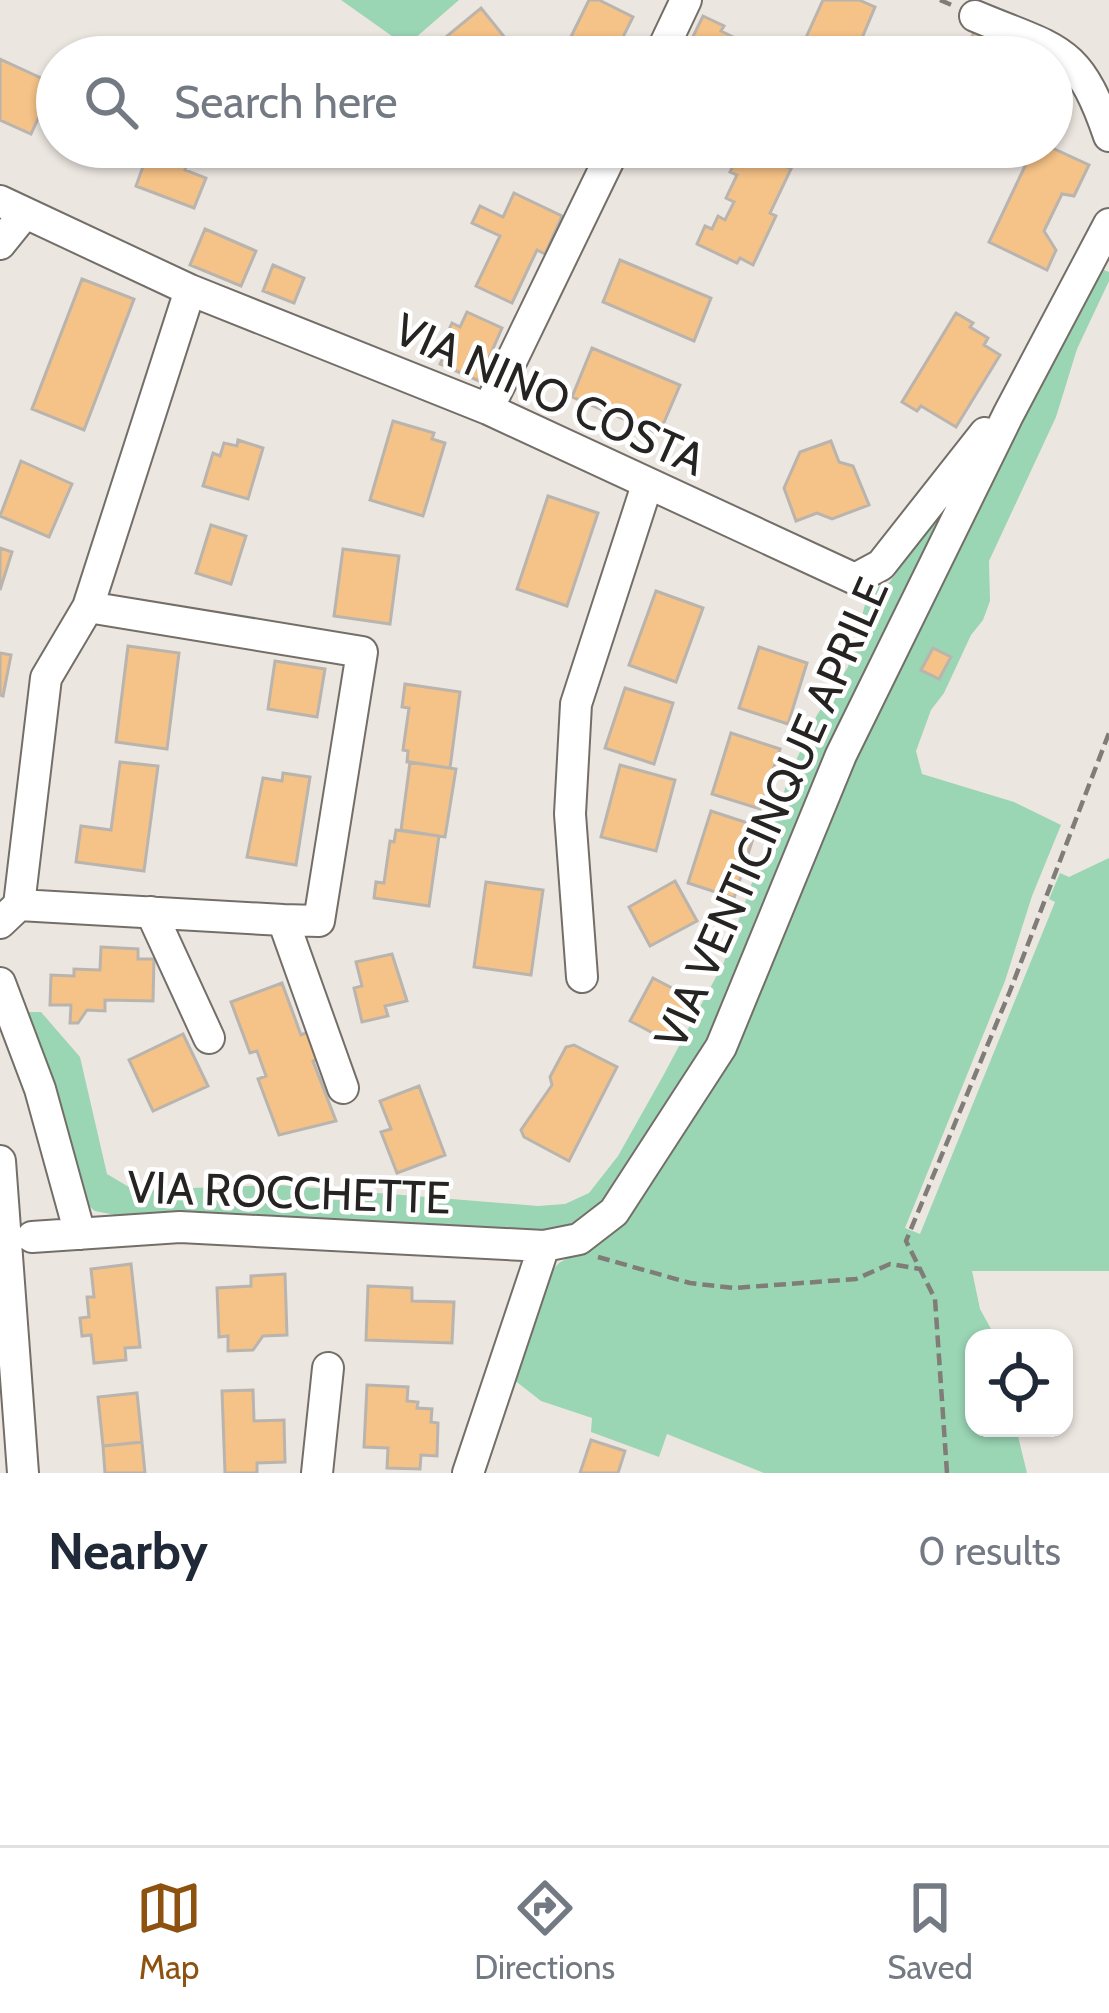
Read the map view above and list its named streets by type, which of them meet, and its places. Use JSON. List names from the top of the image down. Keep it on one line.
{"streets":{"street":["VIA NINO COSTA","VIA VENTICINQUE APRILE","VIA ROCCHETTE"]},"crossings":[["VIA NINO COSTA","VIA VENTICINQUE APRILE"],["VIA VENTICINQUE APRILE","VIA ROCCHETTE"]],"page":{"search":"Search here","heading":["Nearby","0 results"],"nav":["Map","Directions","Saved"]}}
